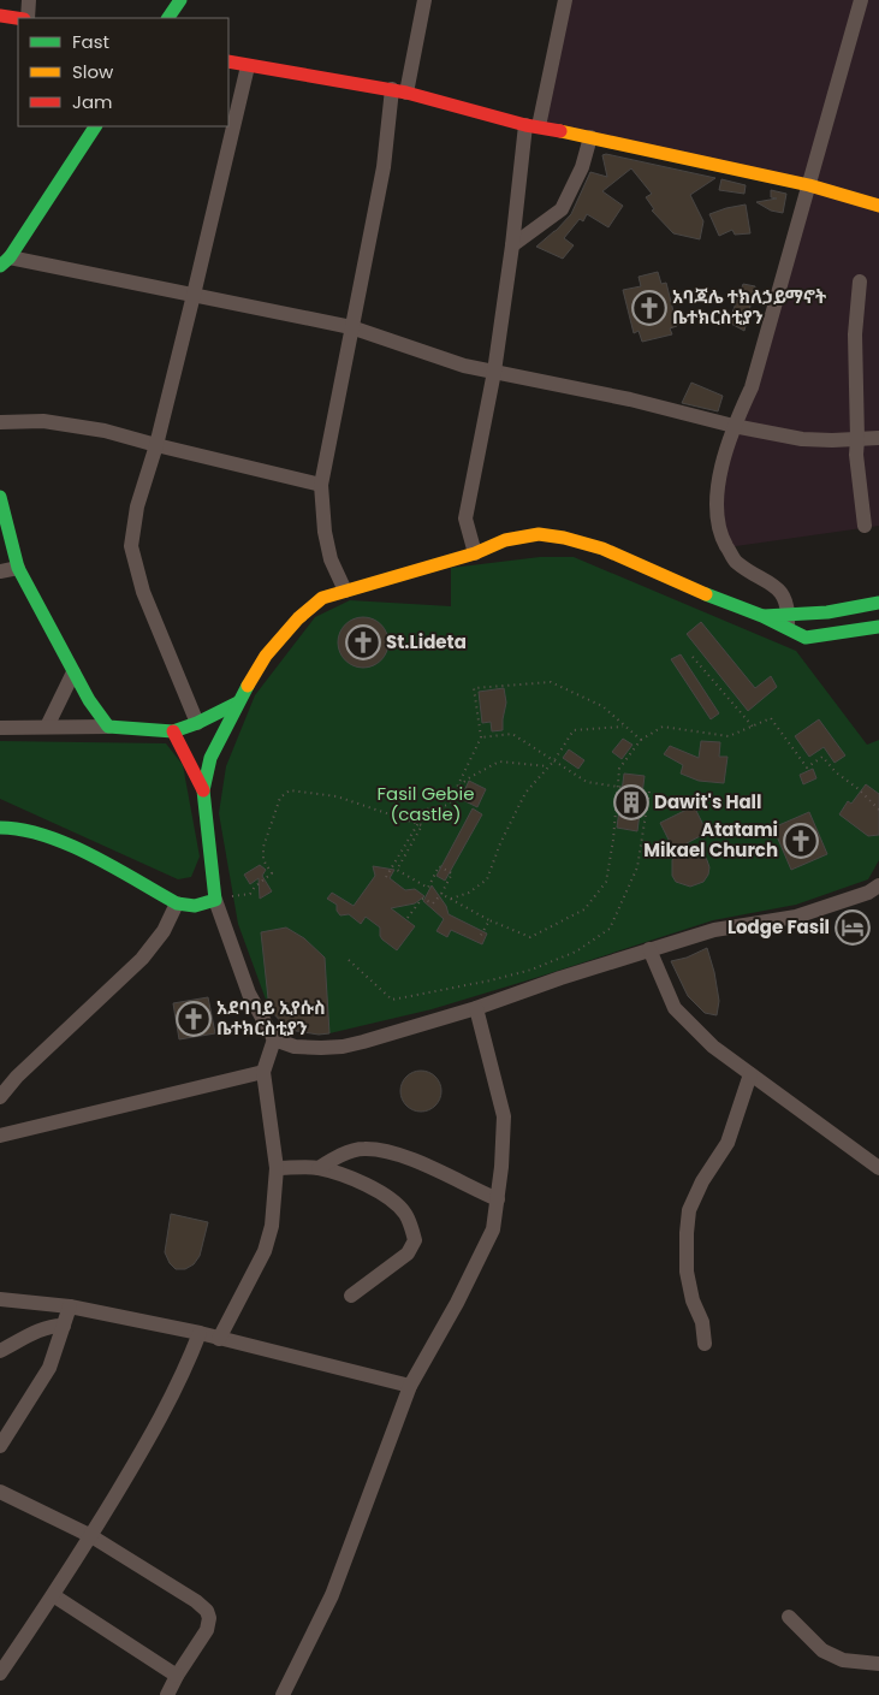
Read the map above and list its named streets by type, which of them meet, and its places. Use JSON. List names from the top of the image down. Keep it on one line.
{"parks":["Fasil Gebie (castle)"],"places":{"church":["አባጃሌ ተክለኃይማኖት ቤተክርስቲያን","St.Lideta","Atatami Mikael Church","አደባባይ ኢየሱስ ቤተክርስቲያን"],"building":["Dawit's Hall"],"hotel":["Lodge Fasil"]},"legend":["Fast","Slow","Jam"]}
